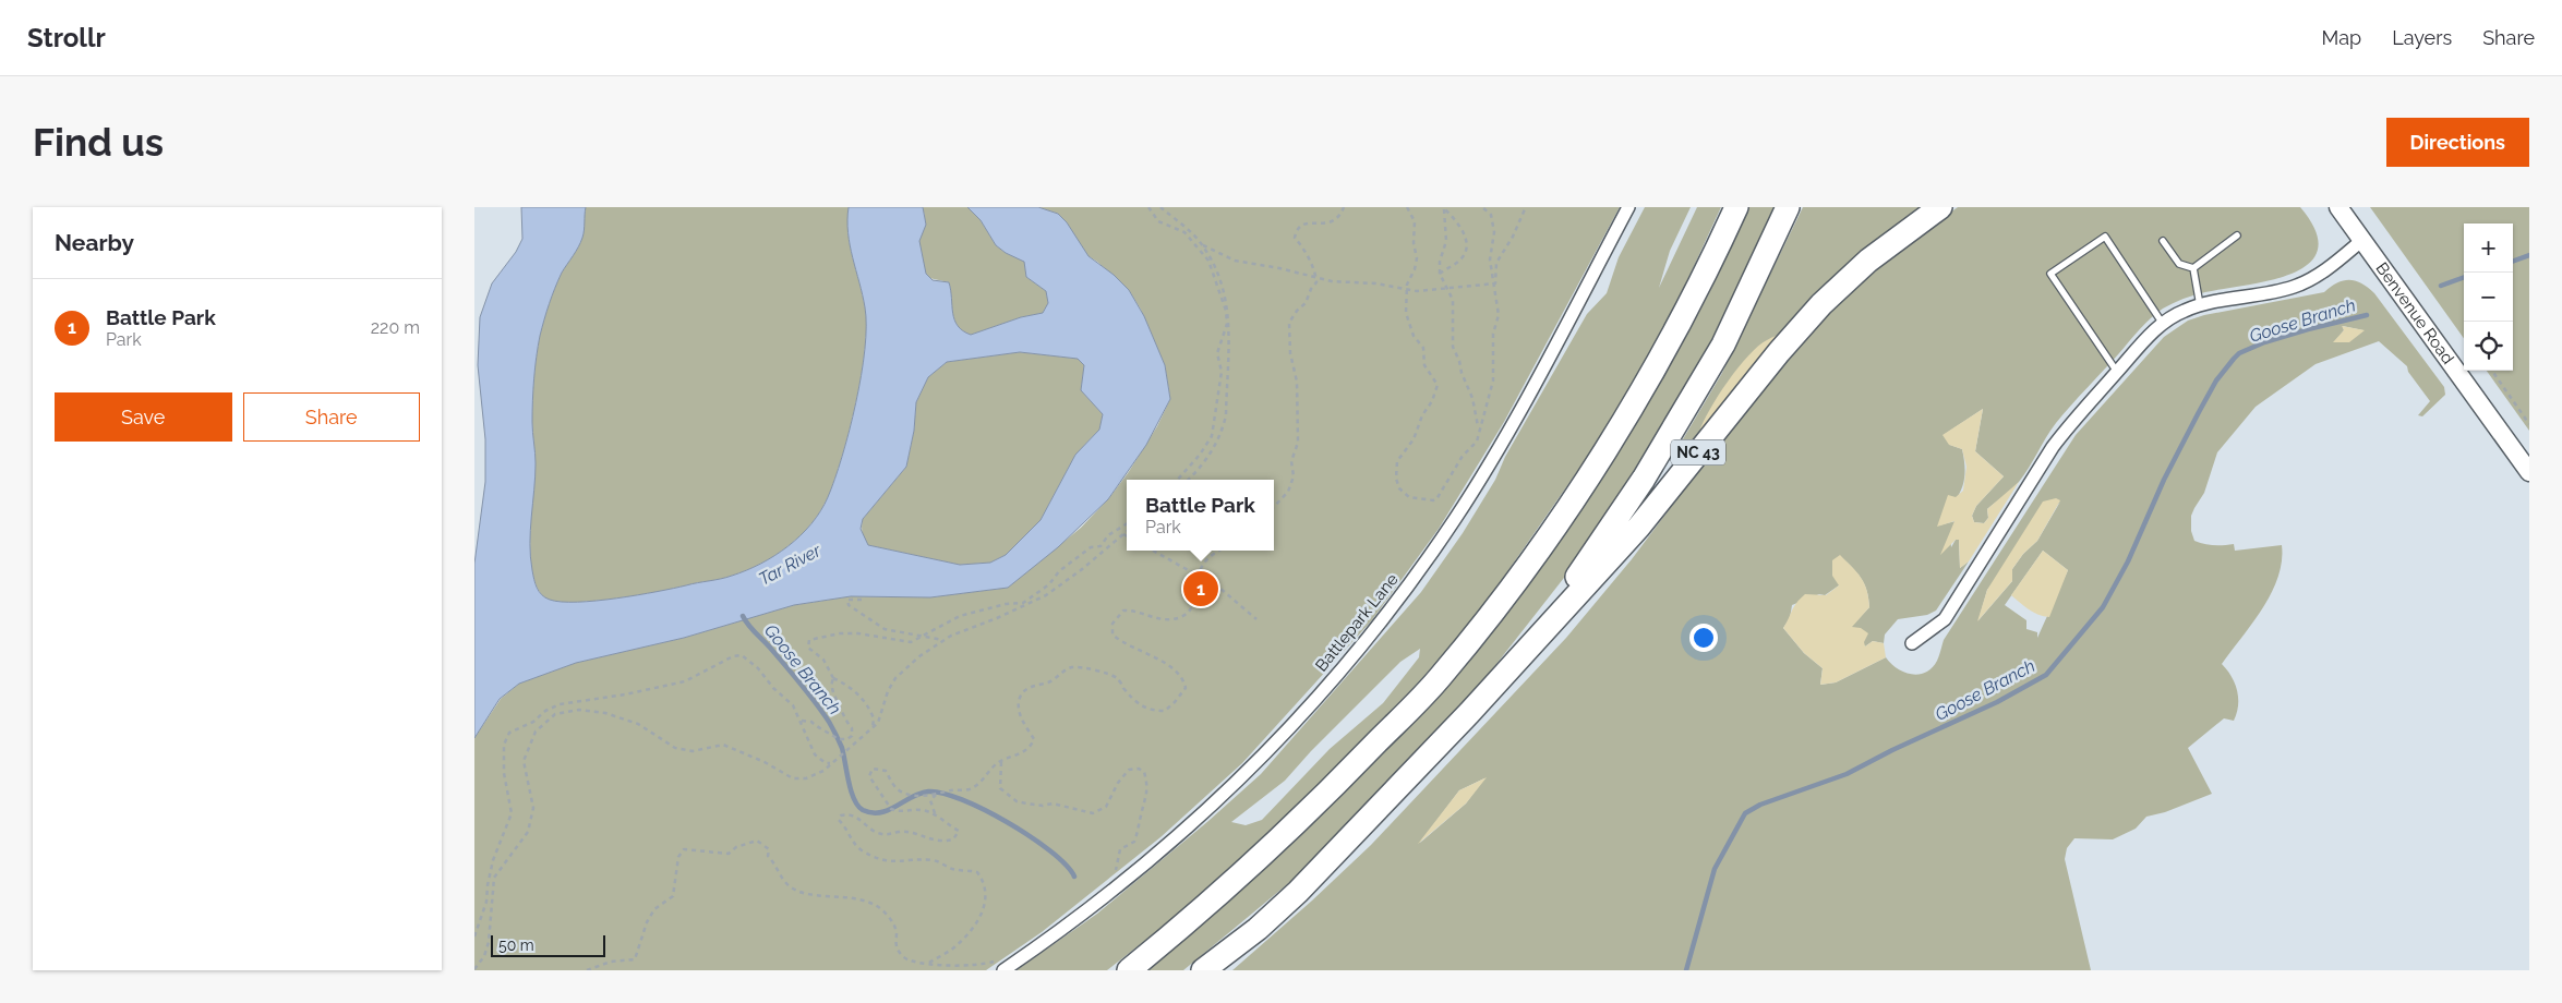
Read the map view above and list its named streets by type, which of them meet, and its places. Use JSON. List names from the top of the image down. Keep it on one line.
{"streets":{"highway":["NC 43"],"main road":["Benvenue Road"],"street":["Battlepark Lane"]},"water":["Goose Branch","Tar River"],"scale_bar":"50 m","page":{"header":"Strollr","nav":["Map","Layers","Share"],"buttons":["Directions",["Save","Share"]],"title":"Find us","heading":"Nearby","map_buttons":["+","−"],"list":[{"mark":"1","name":"Battle Park","note":"Park","value":"220 m"}],"popup":["Battle Park","Park"],"pins":"1","scale":"50 m"}}
